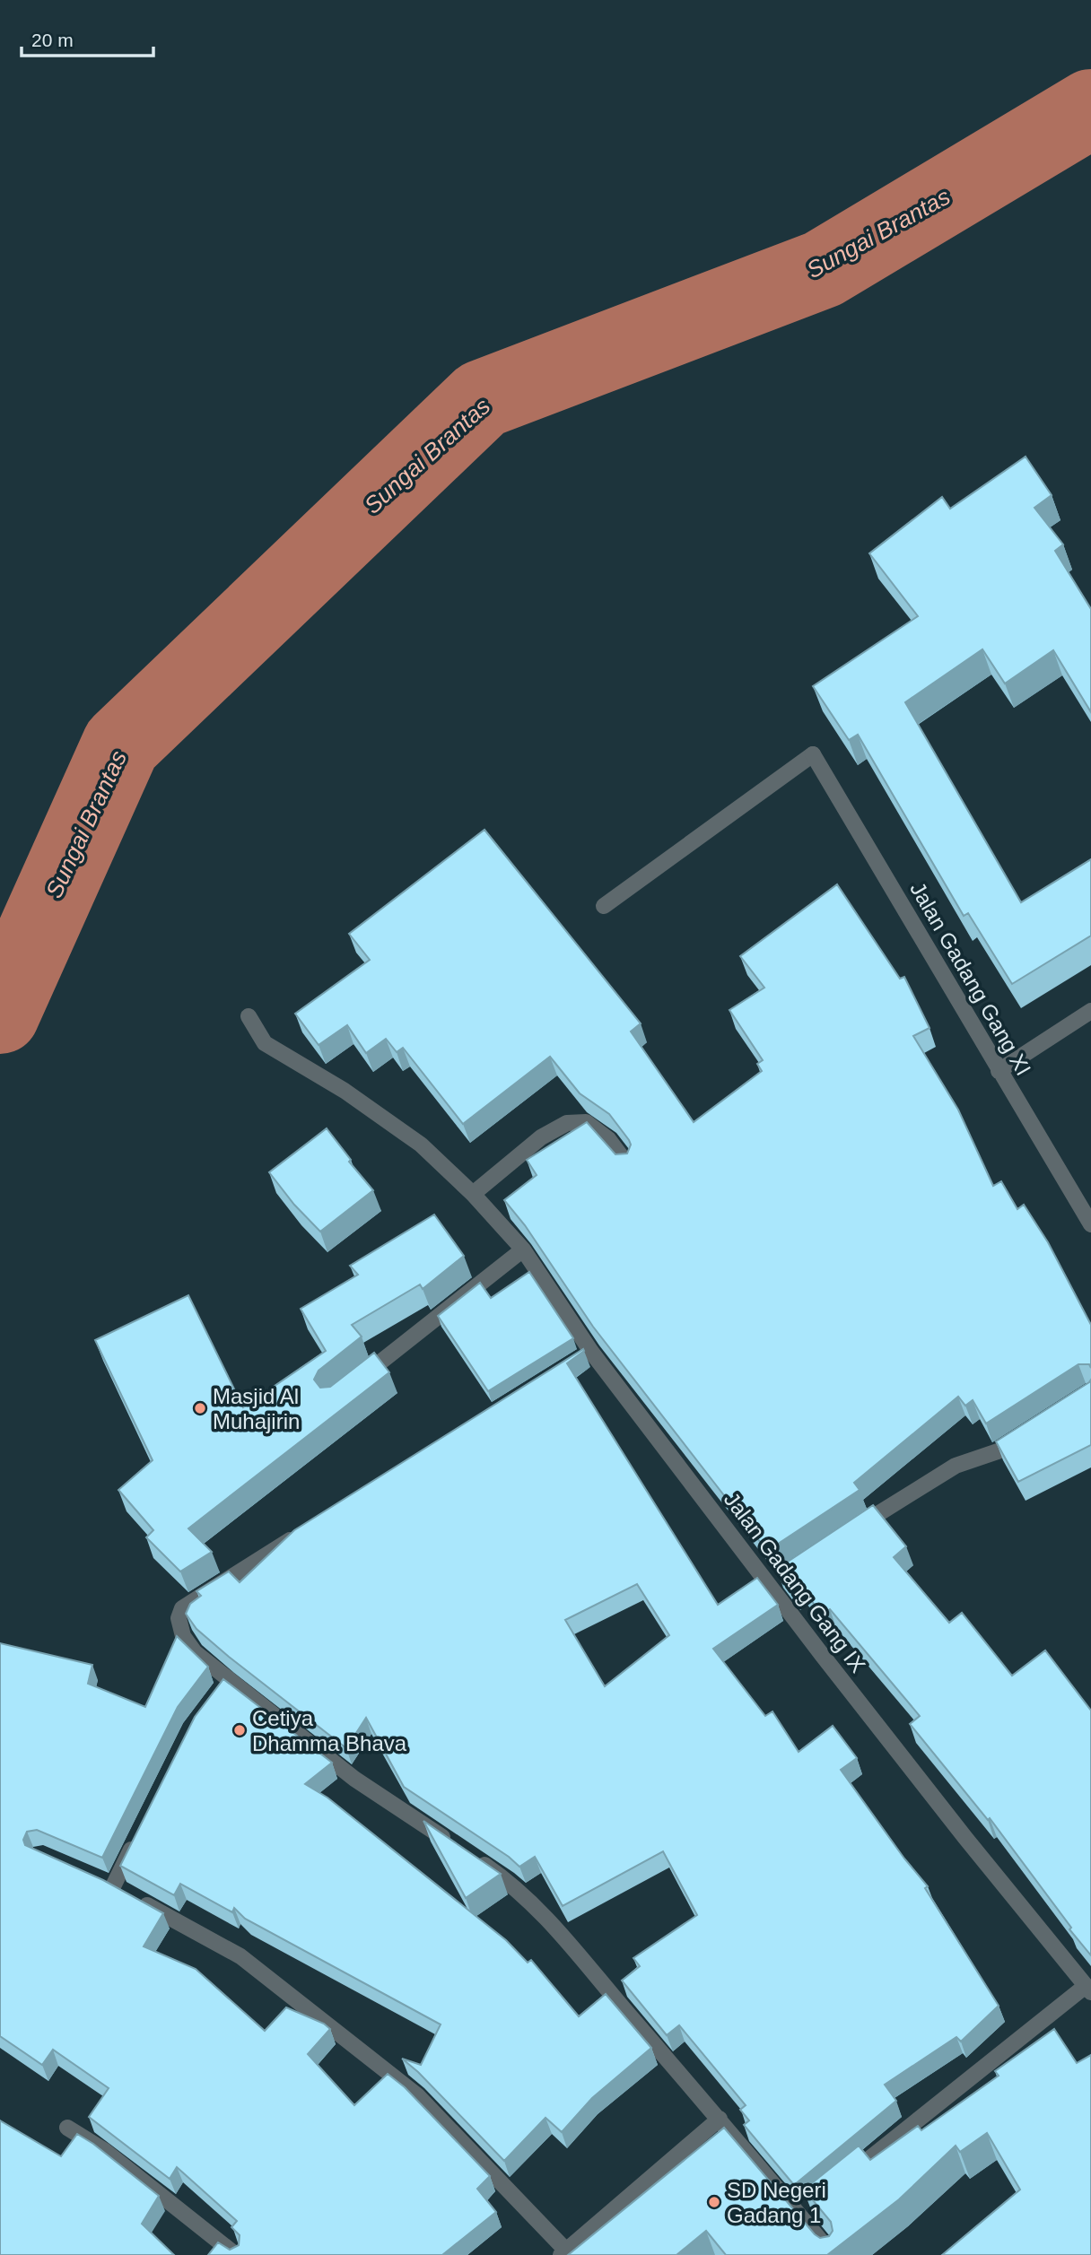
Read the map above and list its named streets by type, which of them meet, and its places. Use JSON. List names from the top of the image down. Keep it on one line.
{"streets":{"street":["Jalan Gadang Gang XI","Jalan Gadang Gang IX"]},"water":["Sungai Brantas"],"places":["Masjid Al Muhajirin","Cetiya Dhamma Bhava","SD Negeri Gadang 1"],"scale_bar":"20 m"}
